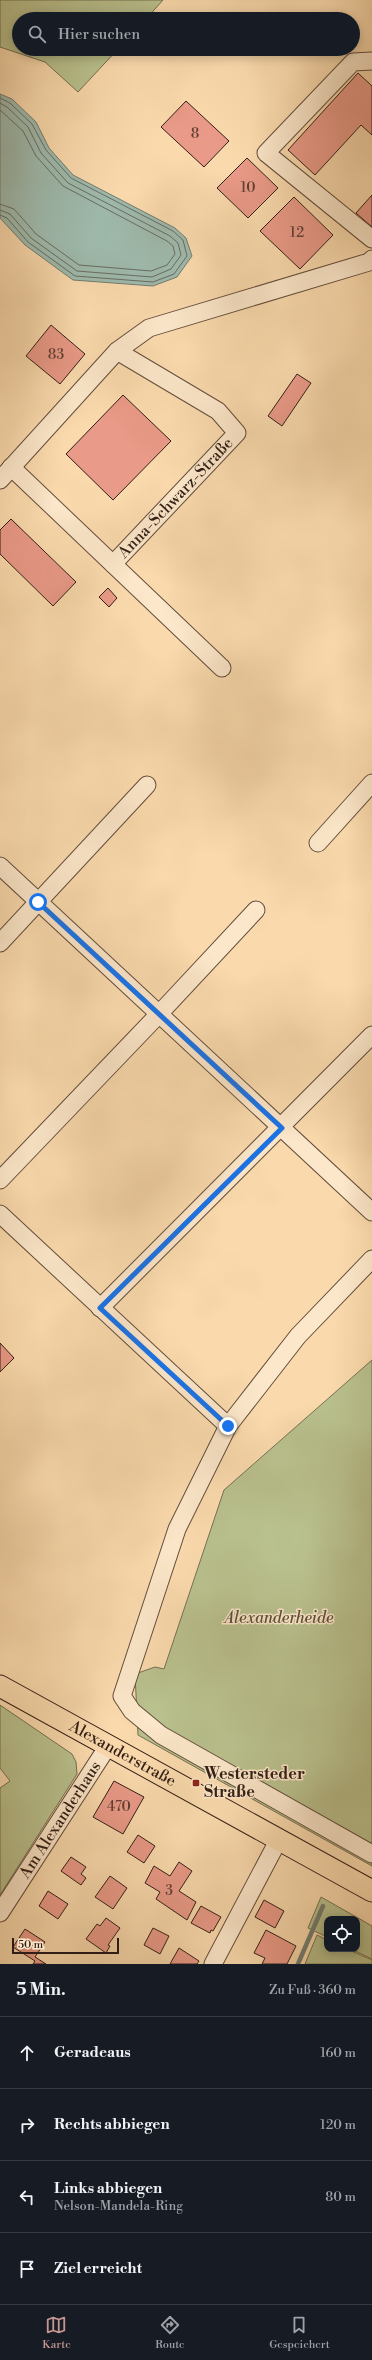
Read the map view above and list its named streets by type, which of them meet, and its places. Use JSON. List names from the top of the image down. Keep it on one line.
{"streets":{"main road":["Alexanderstraße"],"street":["Anna-Schwarz-Straße","Am Alexanderhaus"]},"crossings":[["Alexanderstraße","Am Alexanderhaus"]],"parks":["Alexanderheide"],"places":{"transit":["Westersteder Straße"]},"house_numbers":["8","10","12","83","470","3"],"scale_bar":"50 m","page":{"search":"Hier suchen","scale":"50 m","heading":["5 Min.","Zu Fuß · 360 m"],"list":[["Geradeaus","160 m"],["Rechts abbiegen","120 m"],["Links abbiegen","Nelson-Mandela-Ring","80 m"],"Ziel erreicht"],"nav":["Karte","Route","Gespeichert"]}}
